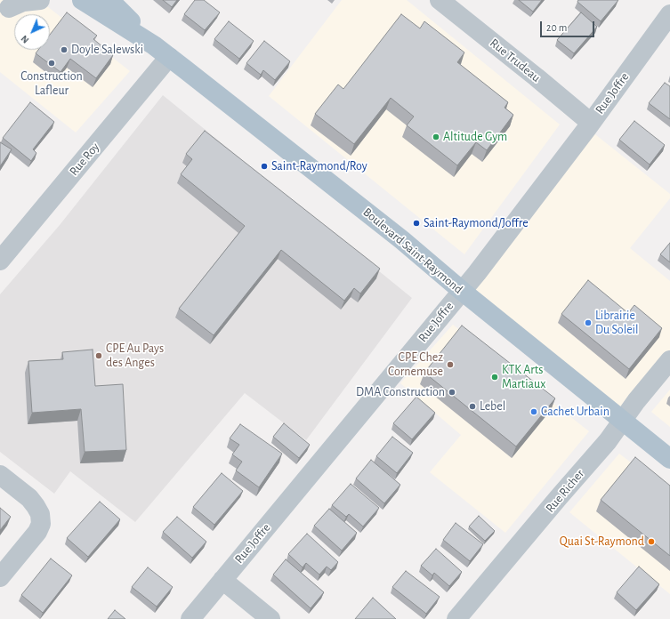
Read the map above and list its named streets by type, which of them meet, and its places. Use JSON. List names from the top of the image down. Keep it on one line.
{"streets":{"main road":["Boulevard Saint-Raymond"],"street":["Rue Trudeau","Rue Joffre","Rue Roy","Rue Richer"]},"crossings":[["Rue Trudeau","Rue Joffre"],["Rue Joffre","Boulevard Saint-Raymond"],["Rue Roy","Boulevard Saint-Raymond"],["Boulevard Saint-Raymond","Rue Richer"]],"places":["Doyle Salewski","Construction Lafleur","Altitude Gym","Saint-Raymond/Roy","Saint-Raymond/Joffre","Librairie Du Soleil","CPE Au Pays des Anges","CPE Chez Cornemuse","KTK Arts Martiaux","DMA Construction","Lebel","Cachet Urbain","Quai St-Raymond"],"scale_bar":"20 m","north":"bottom left"}
